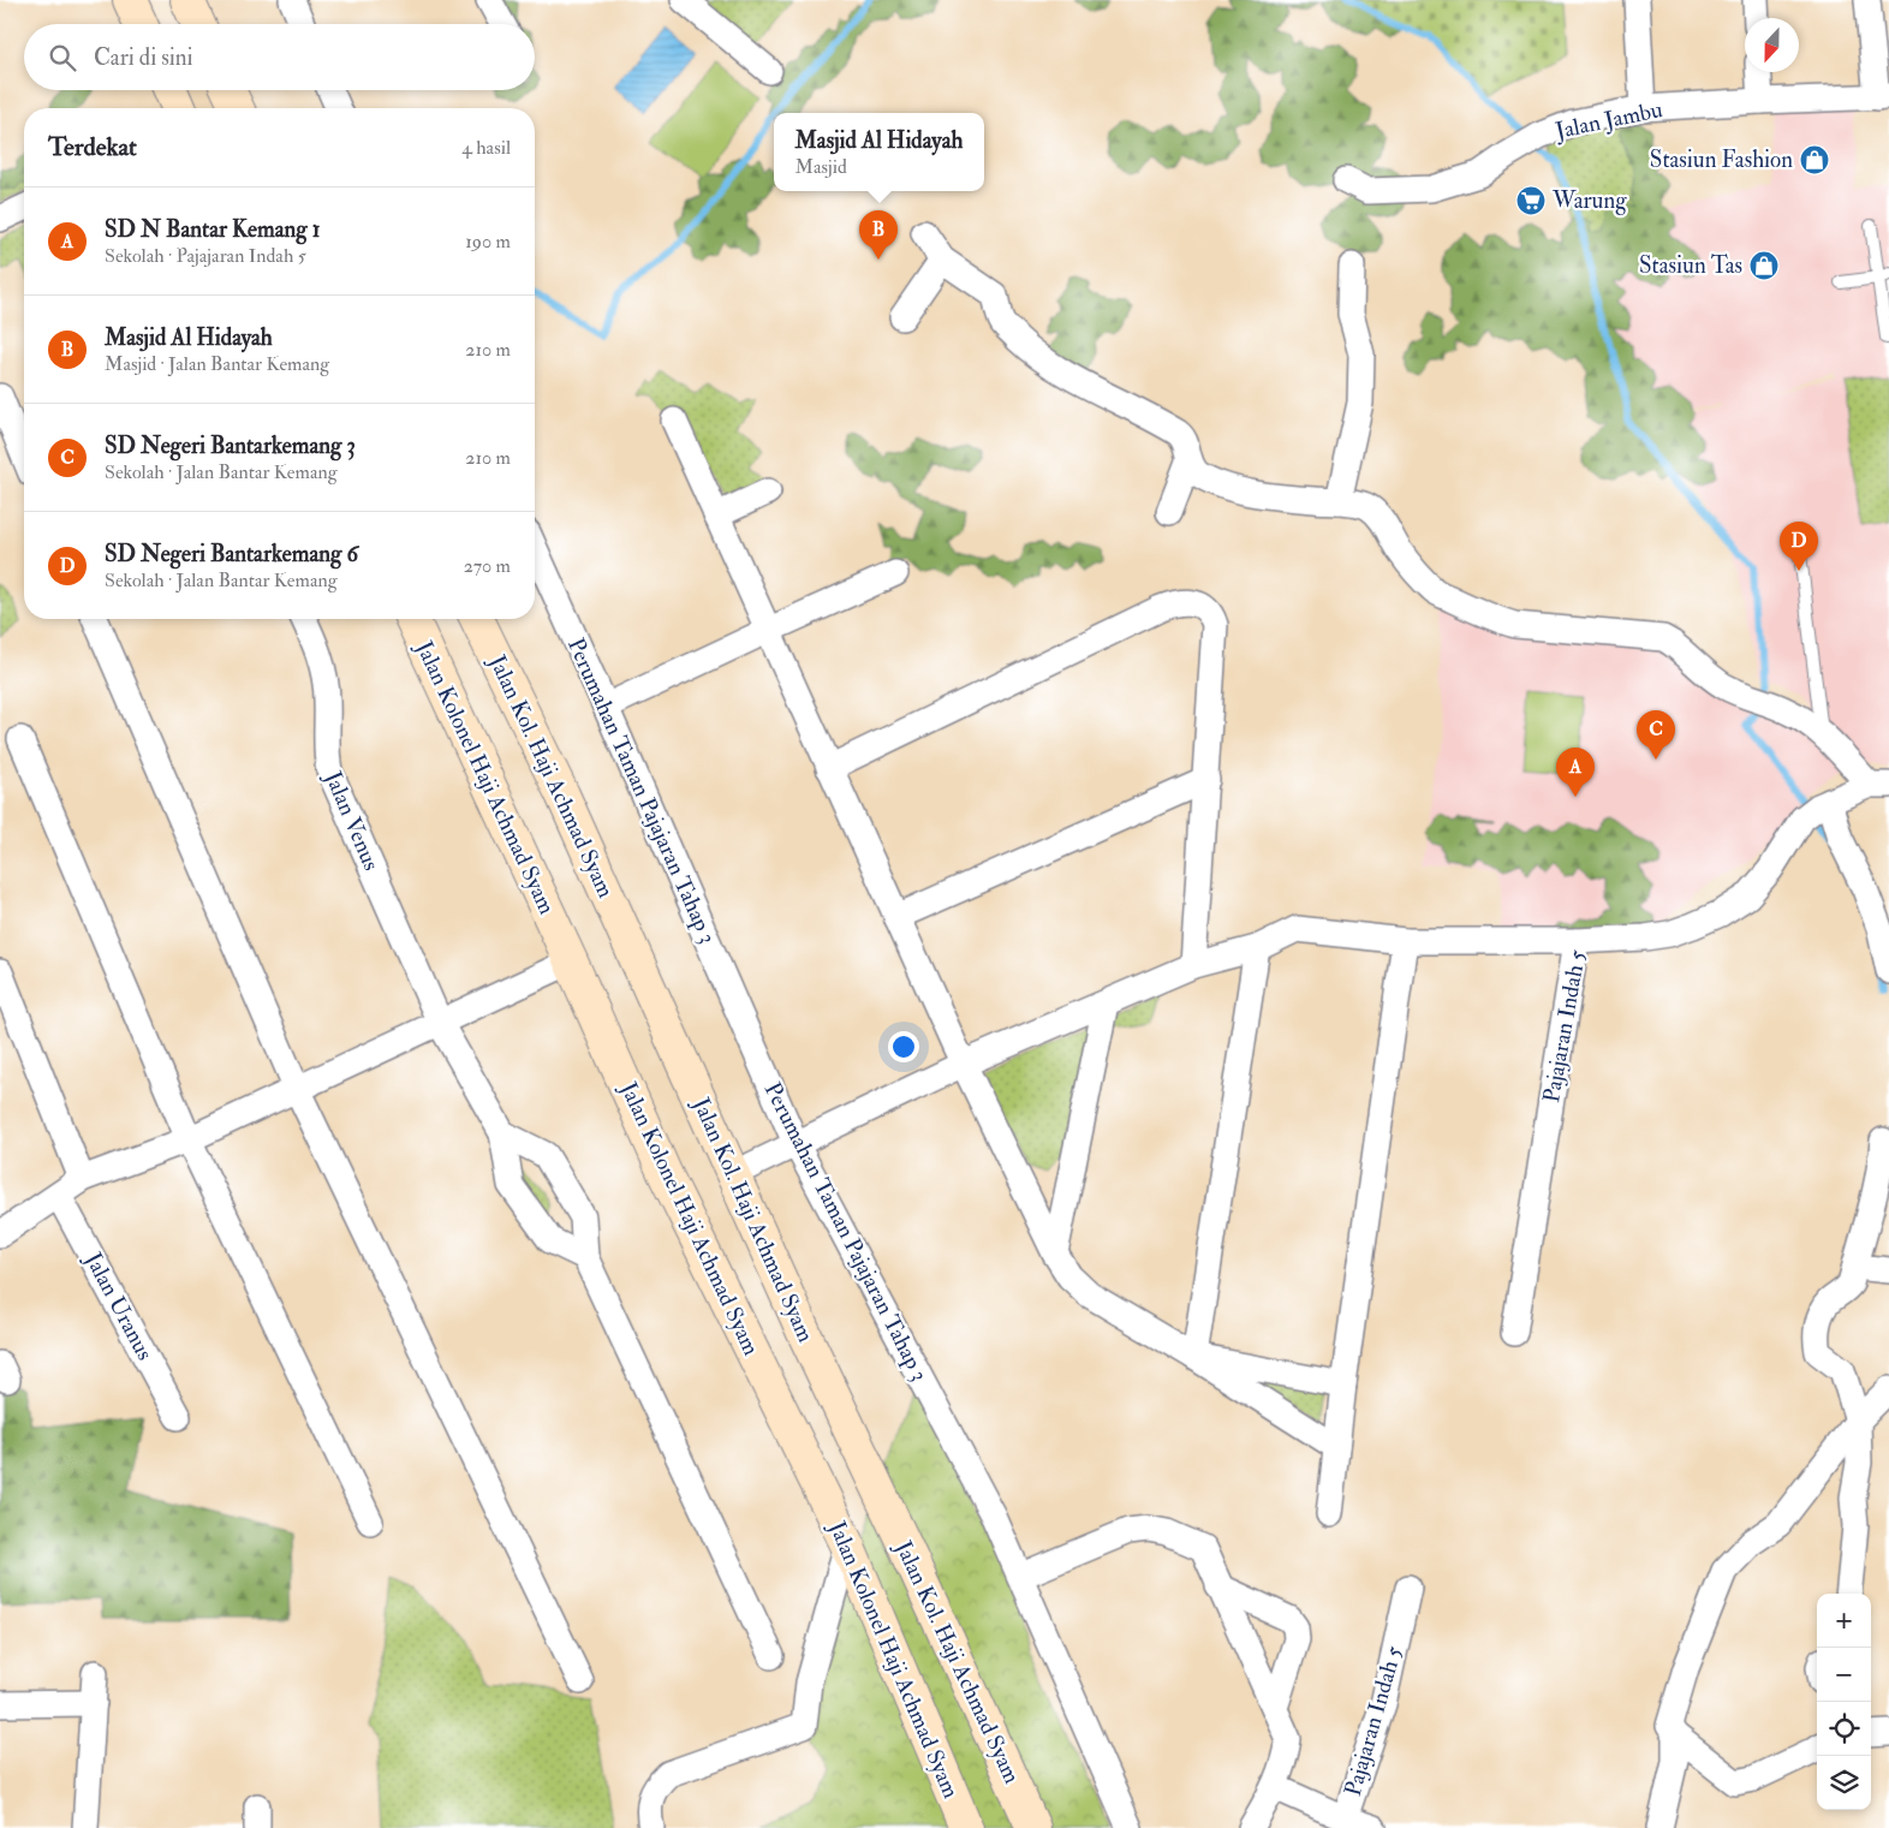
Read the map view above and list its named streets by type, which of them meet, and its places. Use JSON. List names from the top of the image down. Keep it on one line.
{"streets":{"main road":["Jalan Kol. Haji Achmad Syam","Jalan Kolonel Haji Achmad Syam"],"street":["Jalan Jambu","Perumahan Taman Pajajaran Tahap 3","Jalan Venus","Pajajaran Indah 5","Jalan Uranus"]},"places":{"shop":["Stasiun Fashion","Stasiun Tas"],"supermarket":["Warung"]},"north":"bottom","page":{"search":"Cari di sini","heading":["Terdekat","4 hasil"],"popup":["Masjid Al Hidayah","Masjid"],"list":[{"mark":"A","name":"SD N Bantar Kemang 1","note":"Sekolah · Pajajaran Indah 5","value":"190 m"},{"mark":"B","name":"Masjid Al Hidayah","note":"Masjid · Jalan Bantar Kemang","value":"210 m"},{"mark":"C","name":"SD Negeri Bantarkemang 3","note":"Sekolah · Jalan Bantar Kemang","value":"210 m"},{"mark":"D","name":"SD Negeri Bantarkemang 6","note":"Sekolah · Jalan Bantar Kemang","value":"270 m"}],"pins":["B","D","C","A"],"map_buttons":["+","−"]}}
